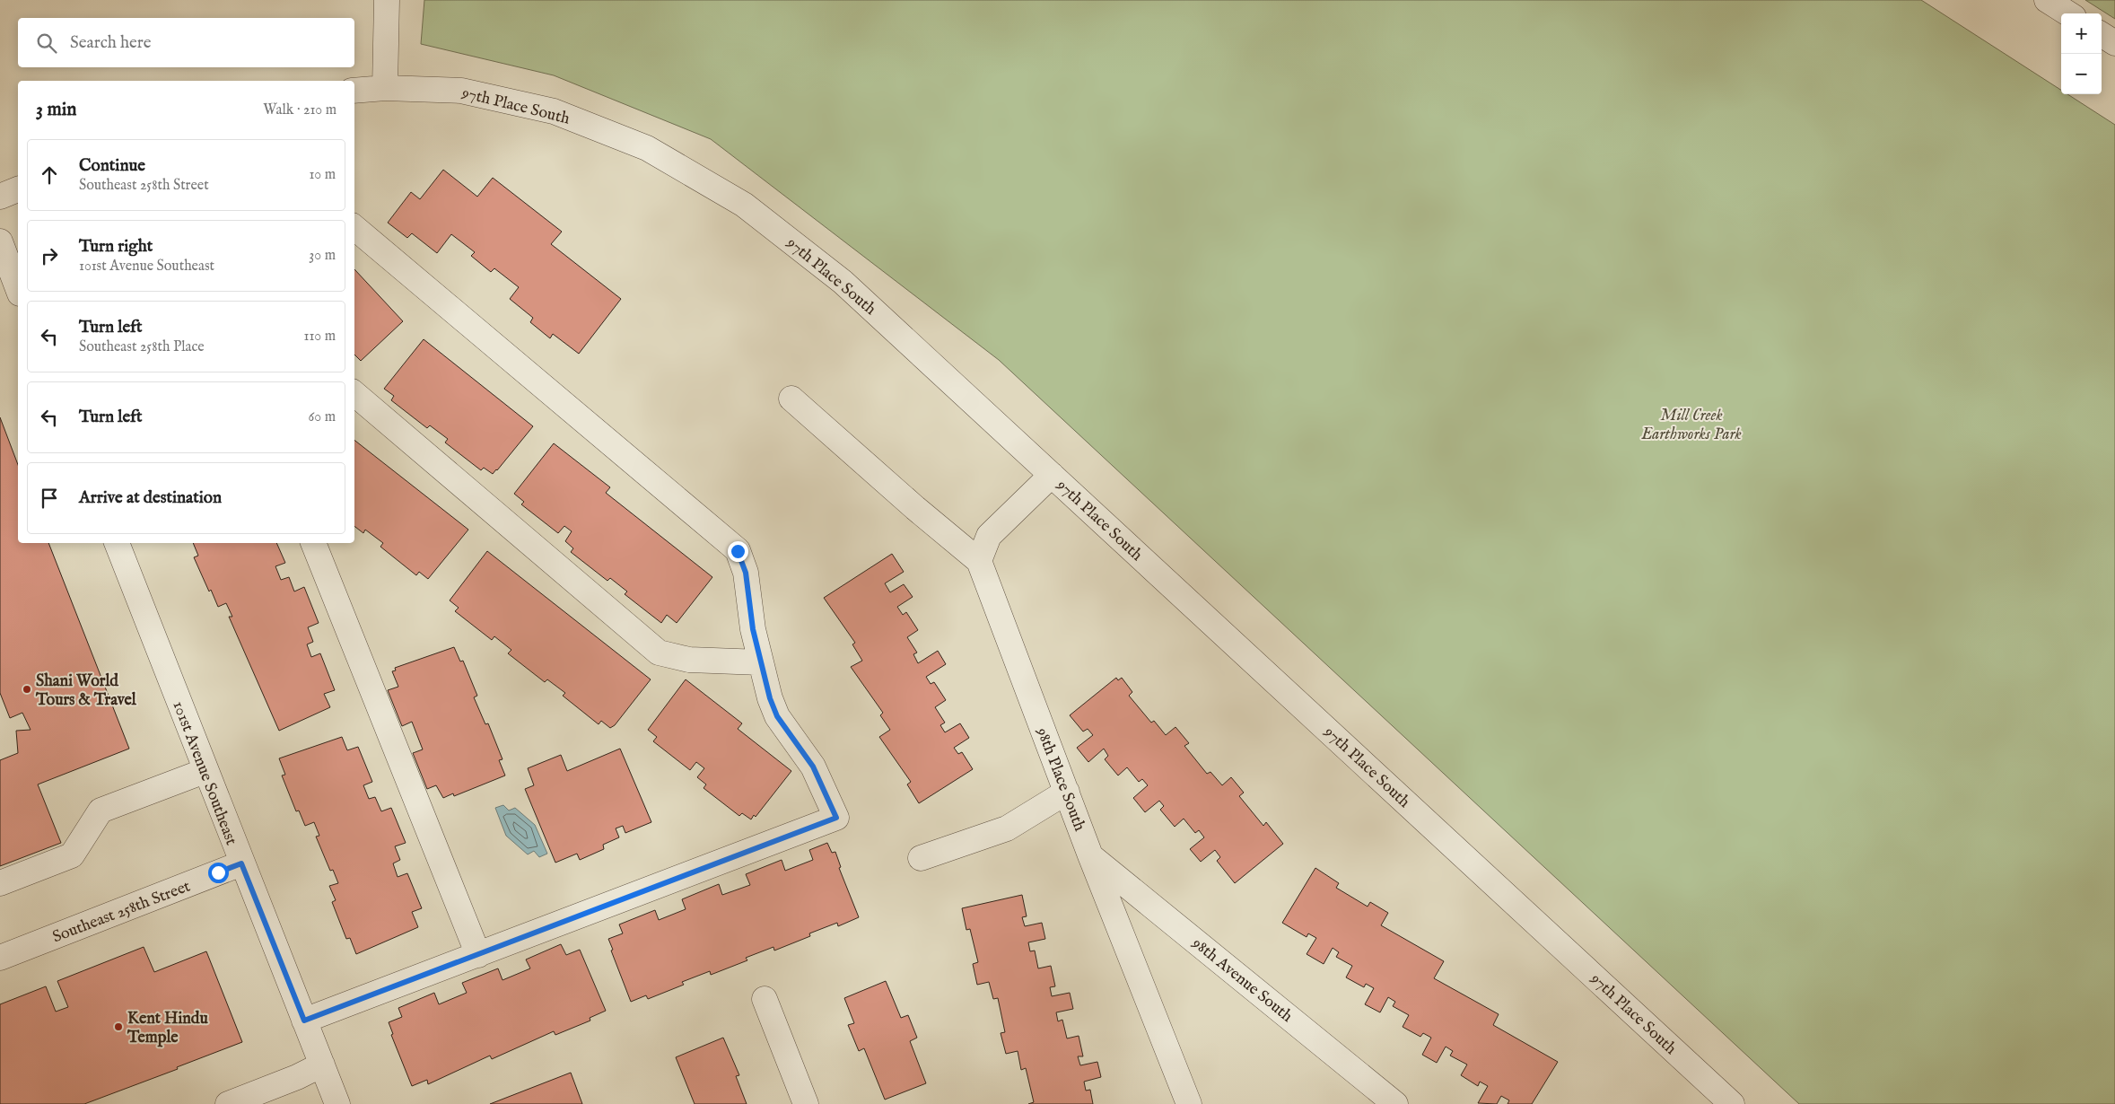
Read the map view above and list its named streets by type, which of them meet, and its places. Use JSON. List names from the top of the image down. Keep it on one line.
{"streets":{"street":["97th Place South","101st Avenue Southeast","98th Place South","Southeast 258th Street","98th Avenue South"]},"crossings":[["101st Avenue Southeast","Southeast 258th Street"],["98th Place South","98th Avenue South"]],"parks":["Mill Creek Earthworks Park"],"places":["Shani World Tours & Travel","Kent Hindu Temple"],"page":{"map_buttons":["+","−"],"search":"Search here","heading":["3 min","Walk · 210 m"],"list":[["Continue","Southeast 258th Street","10 m"],["Turn right","101st Avenue Southeast","30 m"],["Turn left","Southeast 258th Place","110 m"],["Turn left","60 m"],"Arrive at destination"]}}
